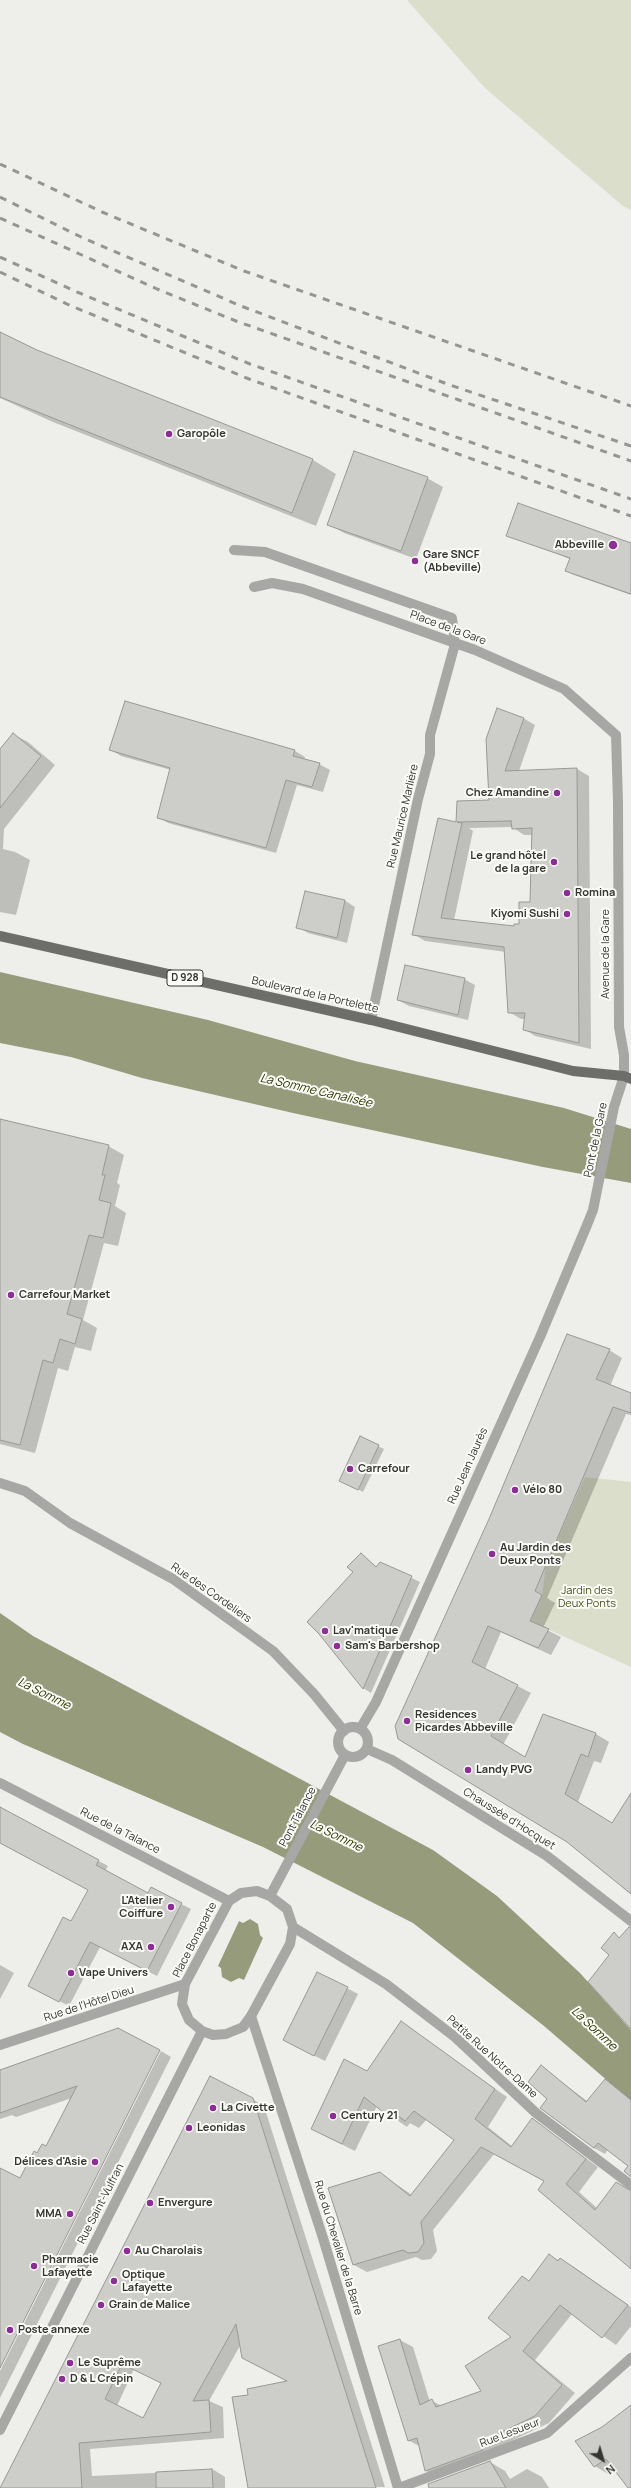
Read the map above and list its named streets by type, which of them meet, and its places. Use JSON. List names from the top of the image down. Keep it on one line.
{"streets":{"main road":["D 928","Boulevard de la Portelette"],"street":["Place de la Gare","Rue Maurice Marlière","Avenue de la Gare","Pont de la Gare","Rue Jean Jaurès","Rue des Cordeliers","Pont Talance","Chaussée d'Hocquet","Rue de la Talance","Place Bonaparte","Rue de l'Hôtel Dieu","Petite Rue Notre-Dame","Rue Saint-Vulfran","Rue du Chevalier de la Barre","Rue Lesueur"]},"crossings":[["Place de la Gare","Rue Maurice Marlière"],["Place de la Gare","Avenue de la Gare"],["Rue Maurice Marlière","Boulevard de la Portelette"],["Avenue de la Gare","Boulevard de la Portelette"],["Avenue de la Gare","Pont de la Gare"],["Boulevard de la Portelette","Pont de la Gare"],["Pont de la Gare","Rue Jean Jaurès"],["Rue Jean Jaurès","Rue des Cordeliers"],["Rue Jean Jaurès","Pont Talance"],["Rue Jean Jaurès","Chaussée d'Hocquet"],["Rue des Cordeliers","Pont Talance"],["Rue des Cordeliers","Chaussée d'Hocquet"],["Pont Talance","Chaussée d'Hocquet"],["Pont Talance","Place Bonaparte"],["Rue de la Talance","Place Bonaparte"],["Place Bonaparte","Rue de l'Hôtel Dieu"],["Place Bonaparte","Petite Rue Notre-Dame"],["Place Bonaparte","Rue Saint-Vulfran"],["Rue du Chevalier de la Barre","Rue Lesueur"]],"water":["La Somme Canalisée","La Somme"],"parks":["Jardin des Deux Ponts"],"places":["Garopôle","Abbeville","Gare SNCF (Abbeville)","Chez Amandine","Le grand hôtel de la gare","Romina","Kiyomi Sushi","Carrefour Market","Carrefour","Vélo 80","Au Jardin des Deux Ponts","Lav'matique","Sam's Barbershop","Residences Picardes Abbeville","Landy PVG","L'Atelier Coiffure","AXA","Vape Univers","La Civette","Century 21","Leonidas","Délices d'Asie","Envergure","MMA","Au Charolais","Pharmacie Lafayette","Optique Lafayette","Grain de Malice","Poste annexe","Le Suprême","D & L Crépin"],"north":"bottom right"}
